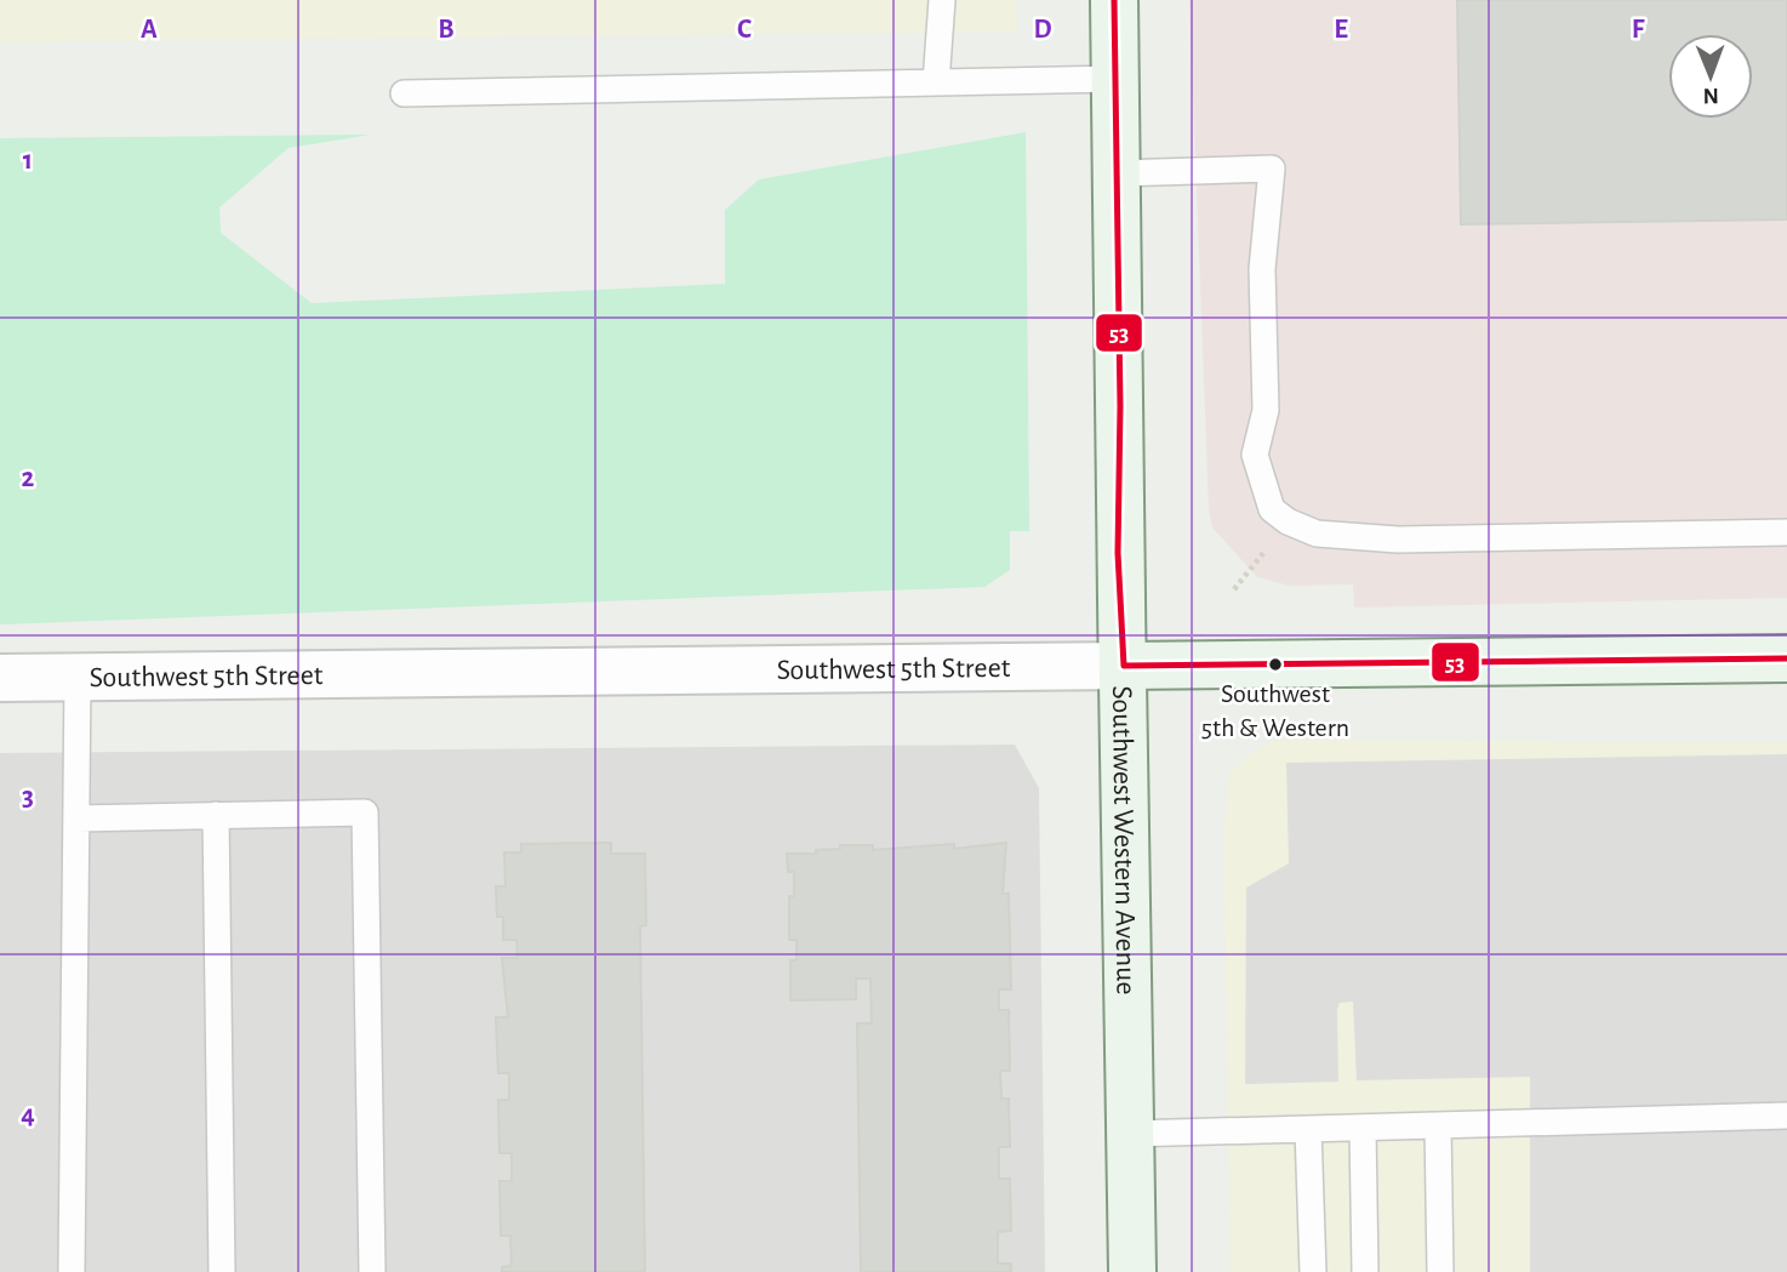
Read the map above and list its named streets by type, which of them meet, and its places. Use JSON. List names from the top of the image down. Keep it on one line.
{"streets":{"main road":["Southwest 5th Street","Southwest Western Avenue"]},"crossings":[["Southwest 5th Street","Southwest Western Avenue"]],"places":["Southwest 5th & Western"],"lines":["transit line 53"],"north":"bottom","grid":{"columns":["A","B","C","D","E","F"],"rows":["1","2","3","4"]}}
